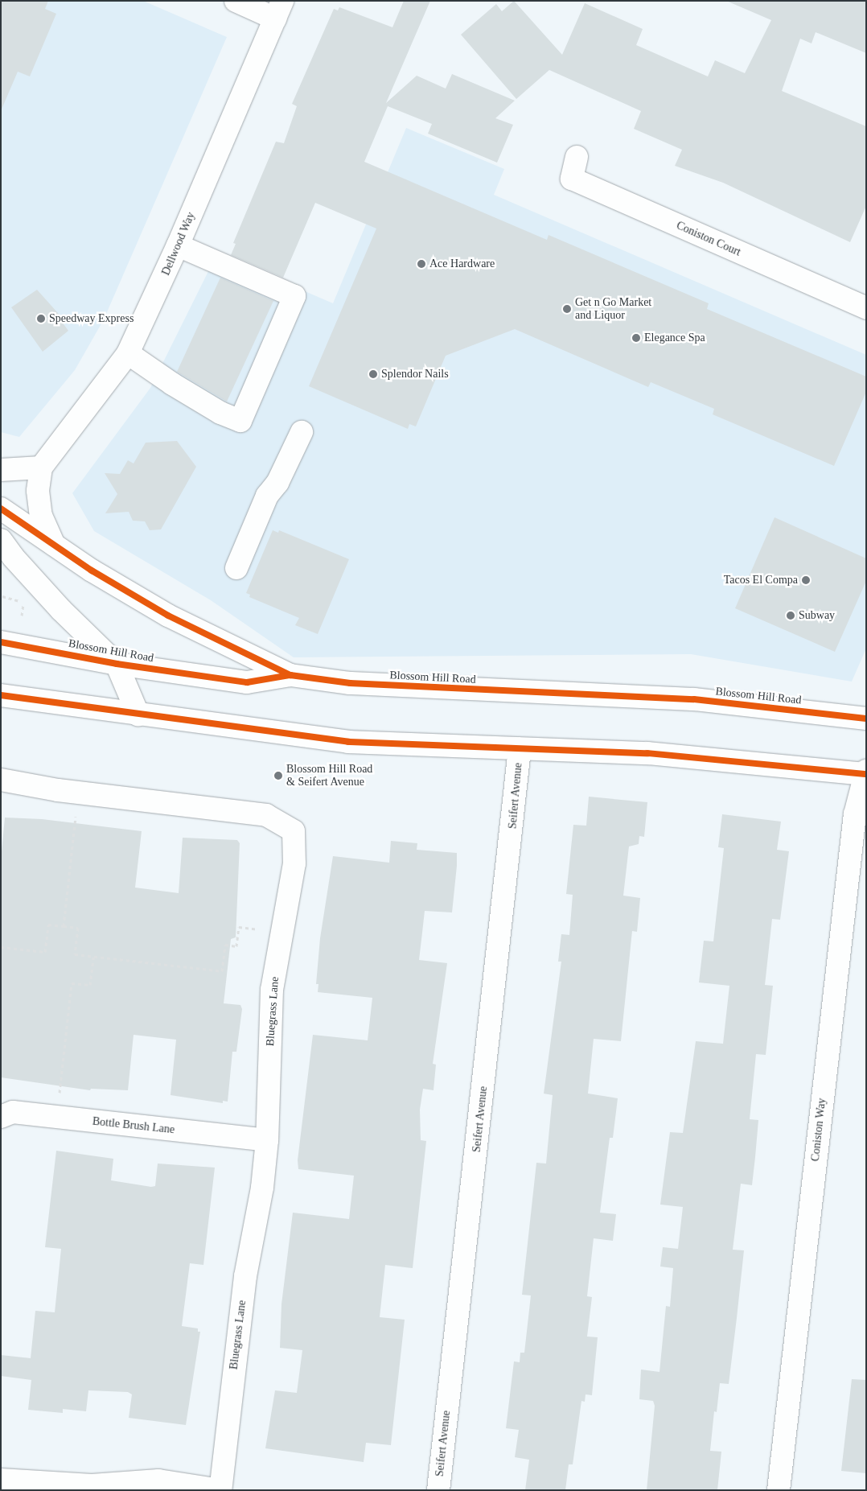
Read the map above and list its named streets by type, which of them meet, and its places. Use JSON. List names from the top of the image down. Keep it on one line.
{"streets":{"street":["Coniston Court","Dellwood Way","Blossom Hill Road","Seifert Avenue","Bluegrass Lane","Bottle Brush Lane","Coniston Way"]},"crossings":[["Bluegrass Lane","Bottle Brush Lane"]],"places":["Ace Hardware","Get n Go Market and Liquor","Speedway Express","Elegance Spa","Splendor Nails","Tacos El Compa","Subway","Blossom Hill Road & Seifert Avenue"]}
